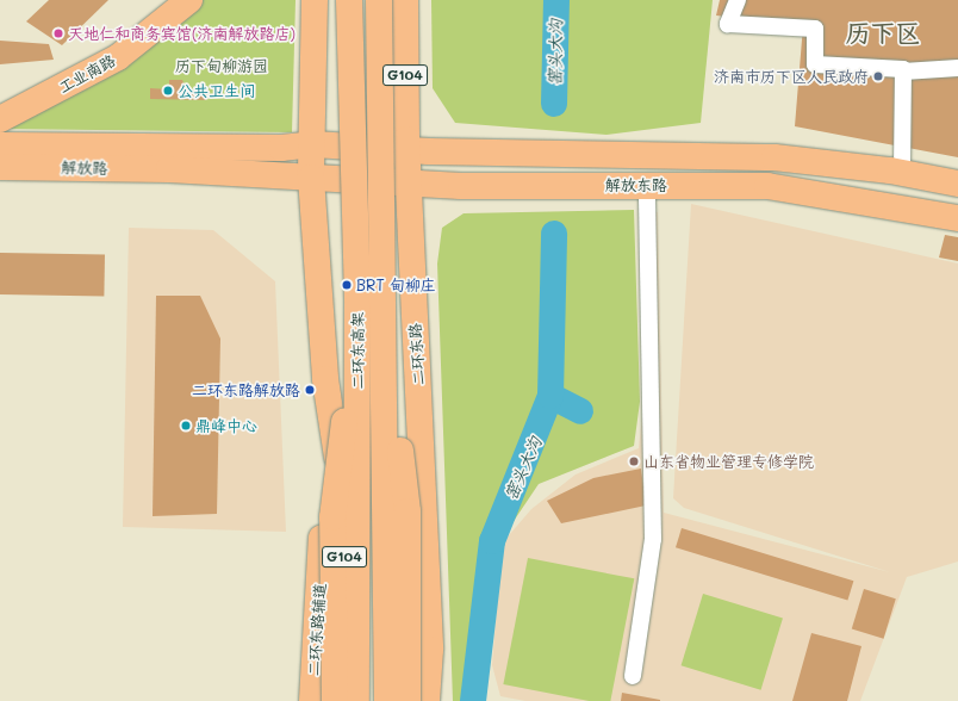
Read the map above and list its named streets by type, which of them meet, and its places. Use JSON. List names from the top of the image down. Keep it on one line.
{"streets":{"main road":["工业南路","G104","解放路","解放东路","二环东高架","二环东路","二环东路辅道"]},"crossings":[["G104","解放路"],["G104","解放东路"],["G104","二环东路辅道"],["解放路","解放东路"],["解放东路","二环东路"]],"districts":["历下区"],"water":["窑头大沟"],"parks":["历下甸柳游园"],"places":["天地仁和商务宾馆(济南解放路店)","济南市历下区人民政府","公共卫生间","BRT 甸柳庄","二环东路解放路","鼎峰中心","山东省物业管理专修学院"]}
